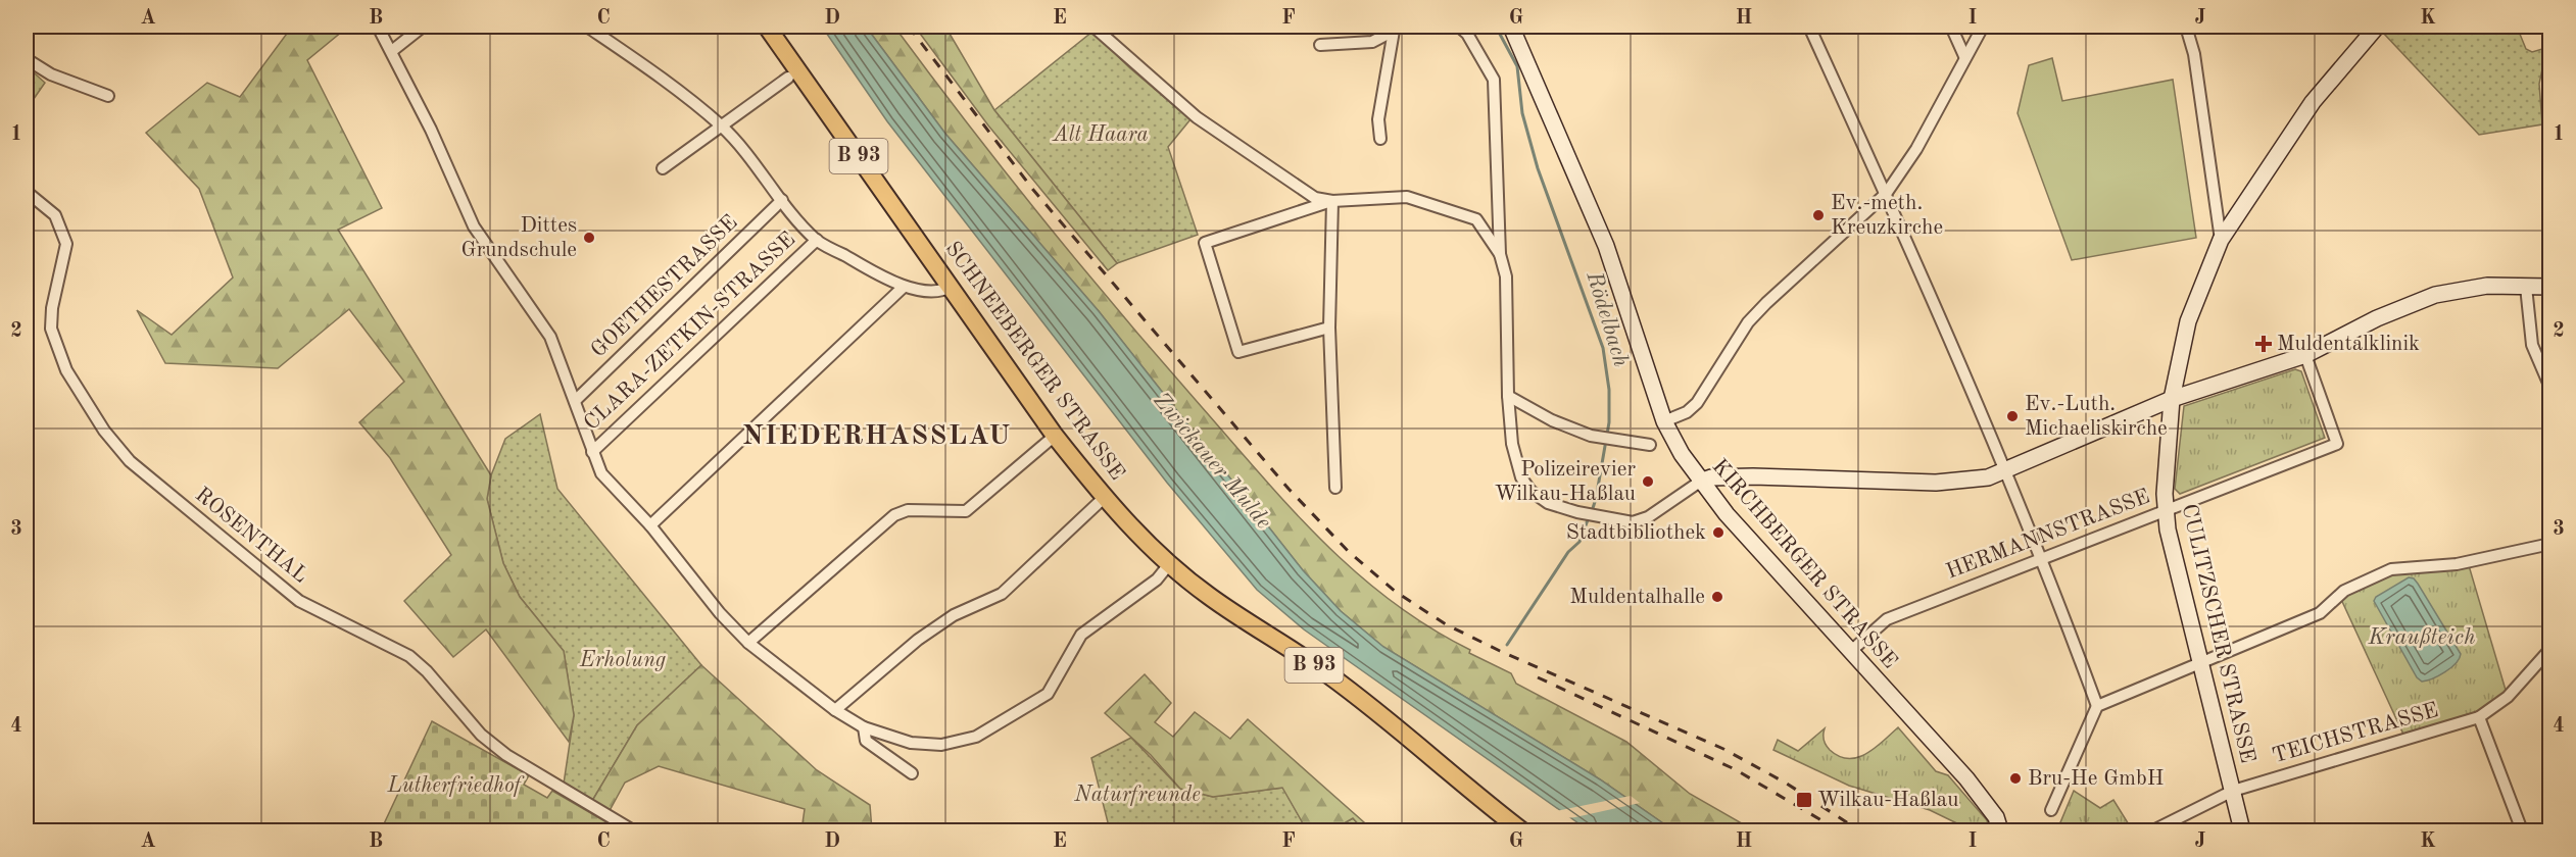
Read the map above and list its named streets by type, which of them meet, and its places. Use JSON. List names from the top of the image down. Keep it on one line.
{"streets":{"main road":["B 93","SCHNEEBERGER STRASSE"],"street":["GOETHESTRASSE","CLARA-ZETKIN-STRASSE","HERMANNSTRASSE","ROSENTHAL","KIRCHBERGER STRASSE","CULITZSCHER STRASSE","TEICHSTRASSE"]},"crossings":[["HERMANNSTRASSE","KIRCHBERGER STRASSE"],["HERMANNSTRASSE","CULITZSCHER STRASSE"],["CULITZSCHER STRASSE","TEICHSTRASSE"]],"districts":["NIEDERHASSLAU"],"water":["Rödelbach","Zwickauer Mulde","Kraußteich"],"parks":["Alt Haara","Erholung","Lutherfriedhof","Naturfreunde"],"places":{"other":["Ev.-meth. Kreuzkirche","Dittes Grundschule","Ev.-Luth. Michaeliskirche","Polizeirevier Wilkau-Haßlau","Stadtbibliothek","Muldentalhalle","Bru-He GmbH"],"health":["Muldentalklinik"],"transit":["Wilkau-Haßlau"]},"grid":{"columns":["A","B","C","D","E","F","G","H","I","J","K"],"rows":["1","2","3","4"]}}
